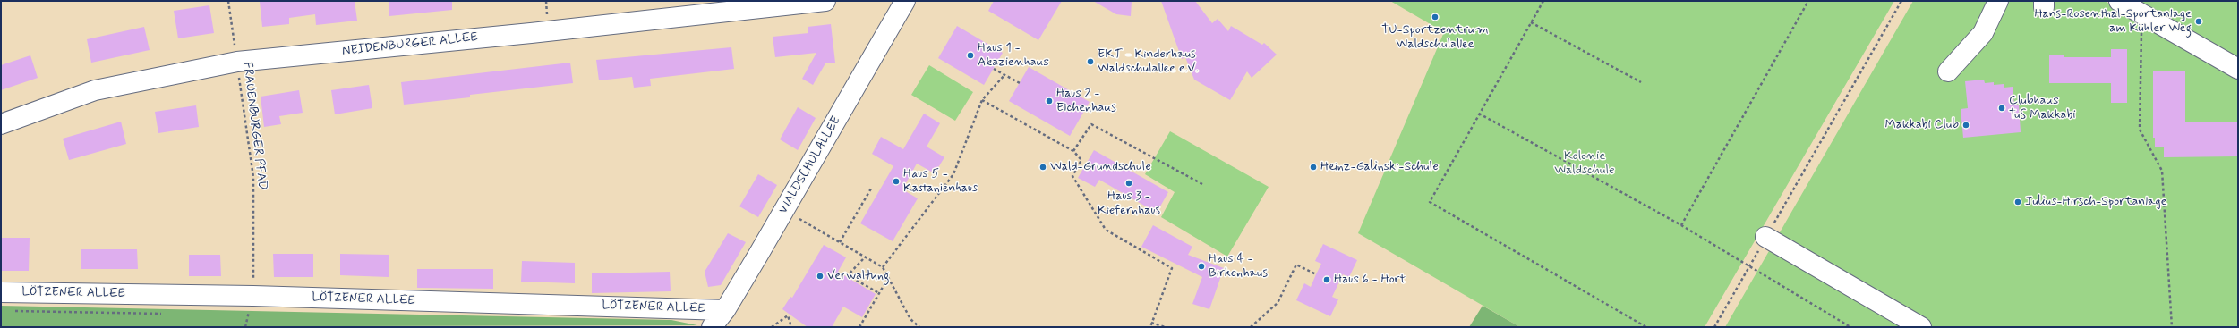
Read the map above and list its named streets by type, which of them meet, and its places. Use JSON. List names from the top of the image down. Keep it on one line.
{"streets":{"street":["NEIDENBURGER ALLEE","WALDSCHULALLEE","LÖTZENER ALLEE"],"path":["FRAUENBURGER PFAD"]},"crossings":[["NEIDENBURGER ALLEE","FRAUENBURGER PFAD"],["FRAUENBURGER PFAD","LÖTZENER ALLEE"],["WALDSCHULALLEE","LÖTZENER ALLEE"]],"parks":["Kolonie Waldschule"],"places":["TU-Sportzentrum Waldschulallee","Hans-Rosenthal-Sportanlage am Kühler Weg","Haus 1 - Akazienhaus","EKT - Kinderhaus Waldschulallee e.V.","Haus 2 - Eichenhaus","Clubhaus TuS Makkabi","Makkabi Club","Wald-Grundschule","Heinz-Galinski-Schule","Haus 5 - Kastanienhaus","Haus 3 - Kiefernhaus","Julius-Hirsch-Sportanlage","Haus 4 - Birkenhaus","Verwaltung","Haus 6 - Hort"]}
